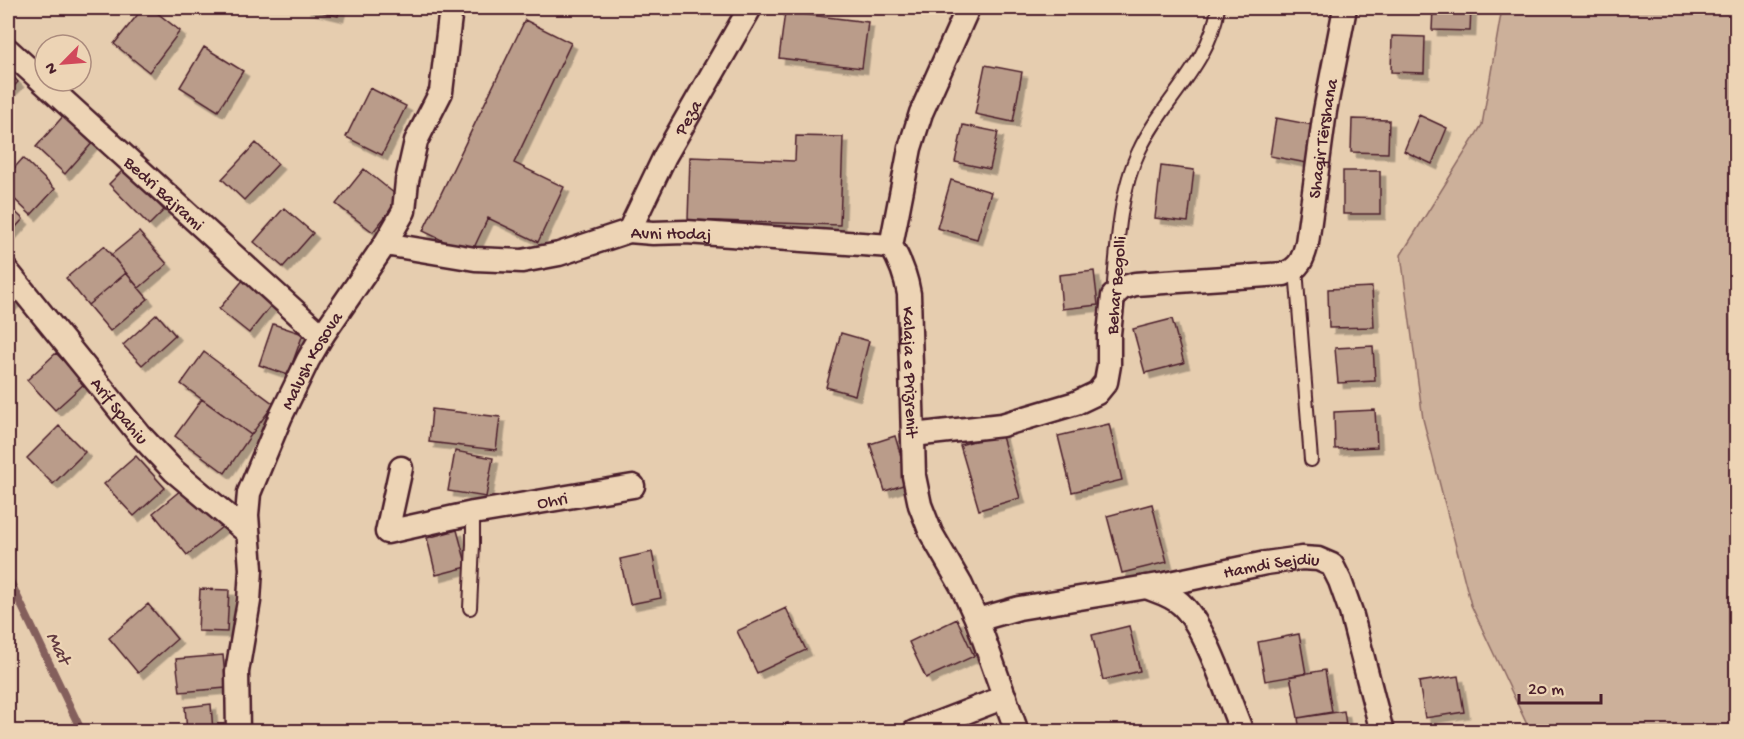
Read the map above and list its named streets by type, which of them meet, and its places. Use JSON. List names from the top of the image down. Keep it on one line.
{"streets":{"street":["Peza","Shaqir Tërshana","Bedri Bajrami","Avni Hodaj","Behar Begolli","Malush Kosova","Kalaja e Prizrenit","Arif Spahiu","Ohri","Hamdi Sejdiu"]},"crossings":[["Peza","Avni Hodaj"],["Bedri Bajrami","Malush Kosova"],["Avni Hodaj","Malush Kosova"],["Avni Hodaj","Kalaja e Prizrenit"],["Behar Begolli","Kalaja e Prizrenit"],["Malush Kosova","Arif Spahiu"],["Kalaja e Prizrenit","Hamdi Sejdiu"]],"water":["Mat"],"scale_bar":"20 m","north":"bottom left"}
